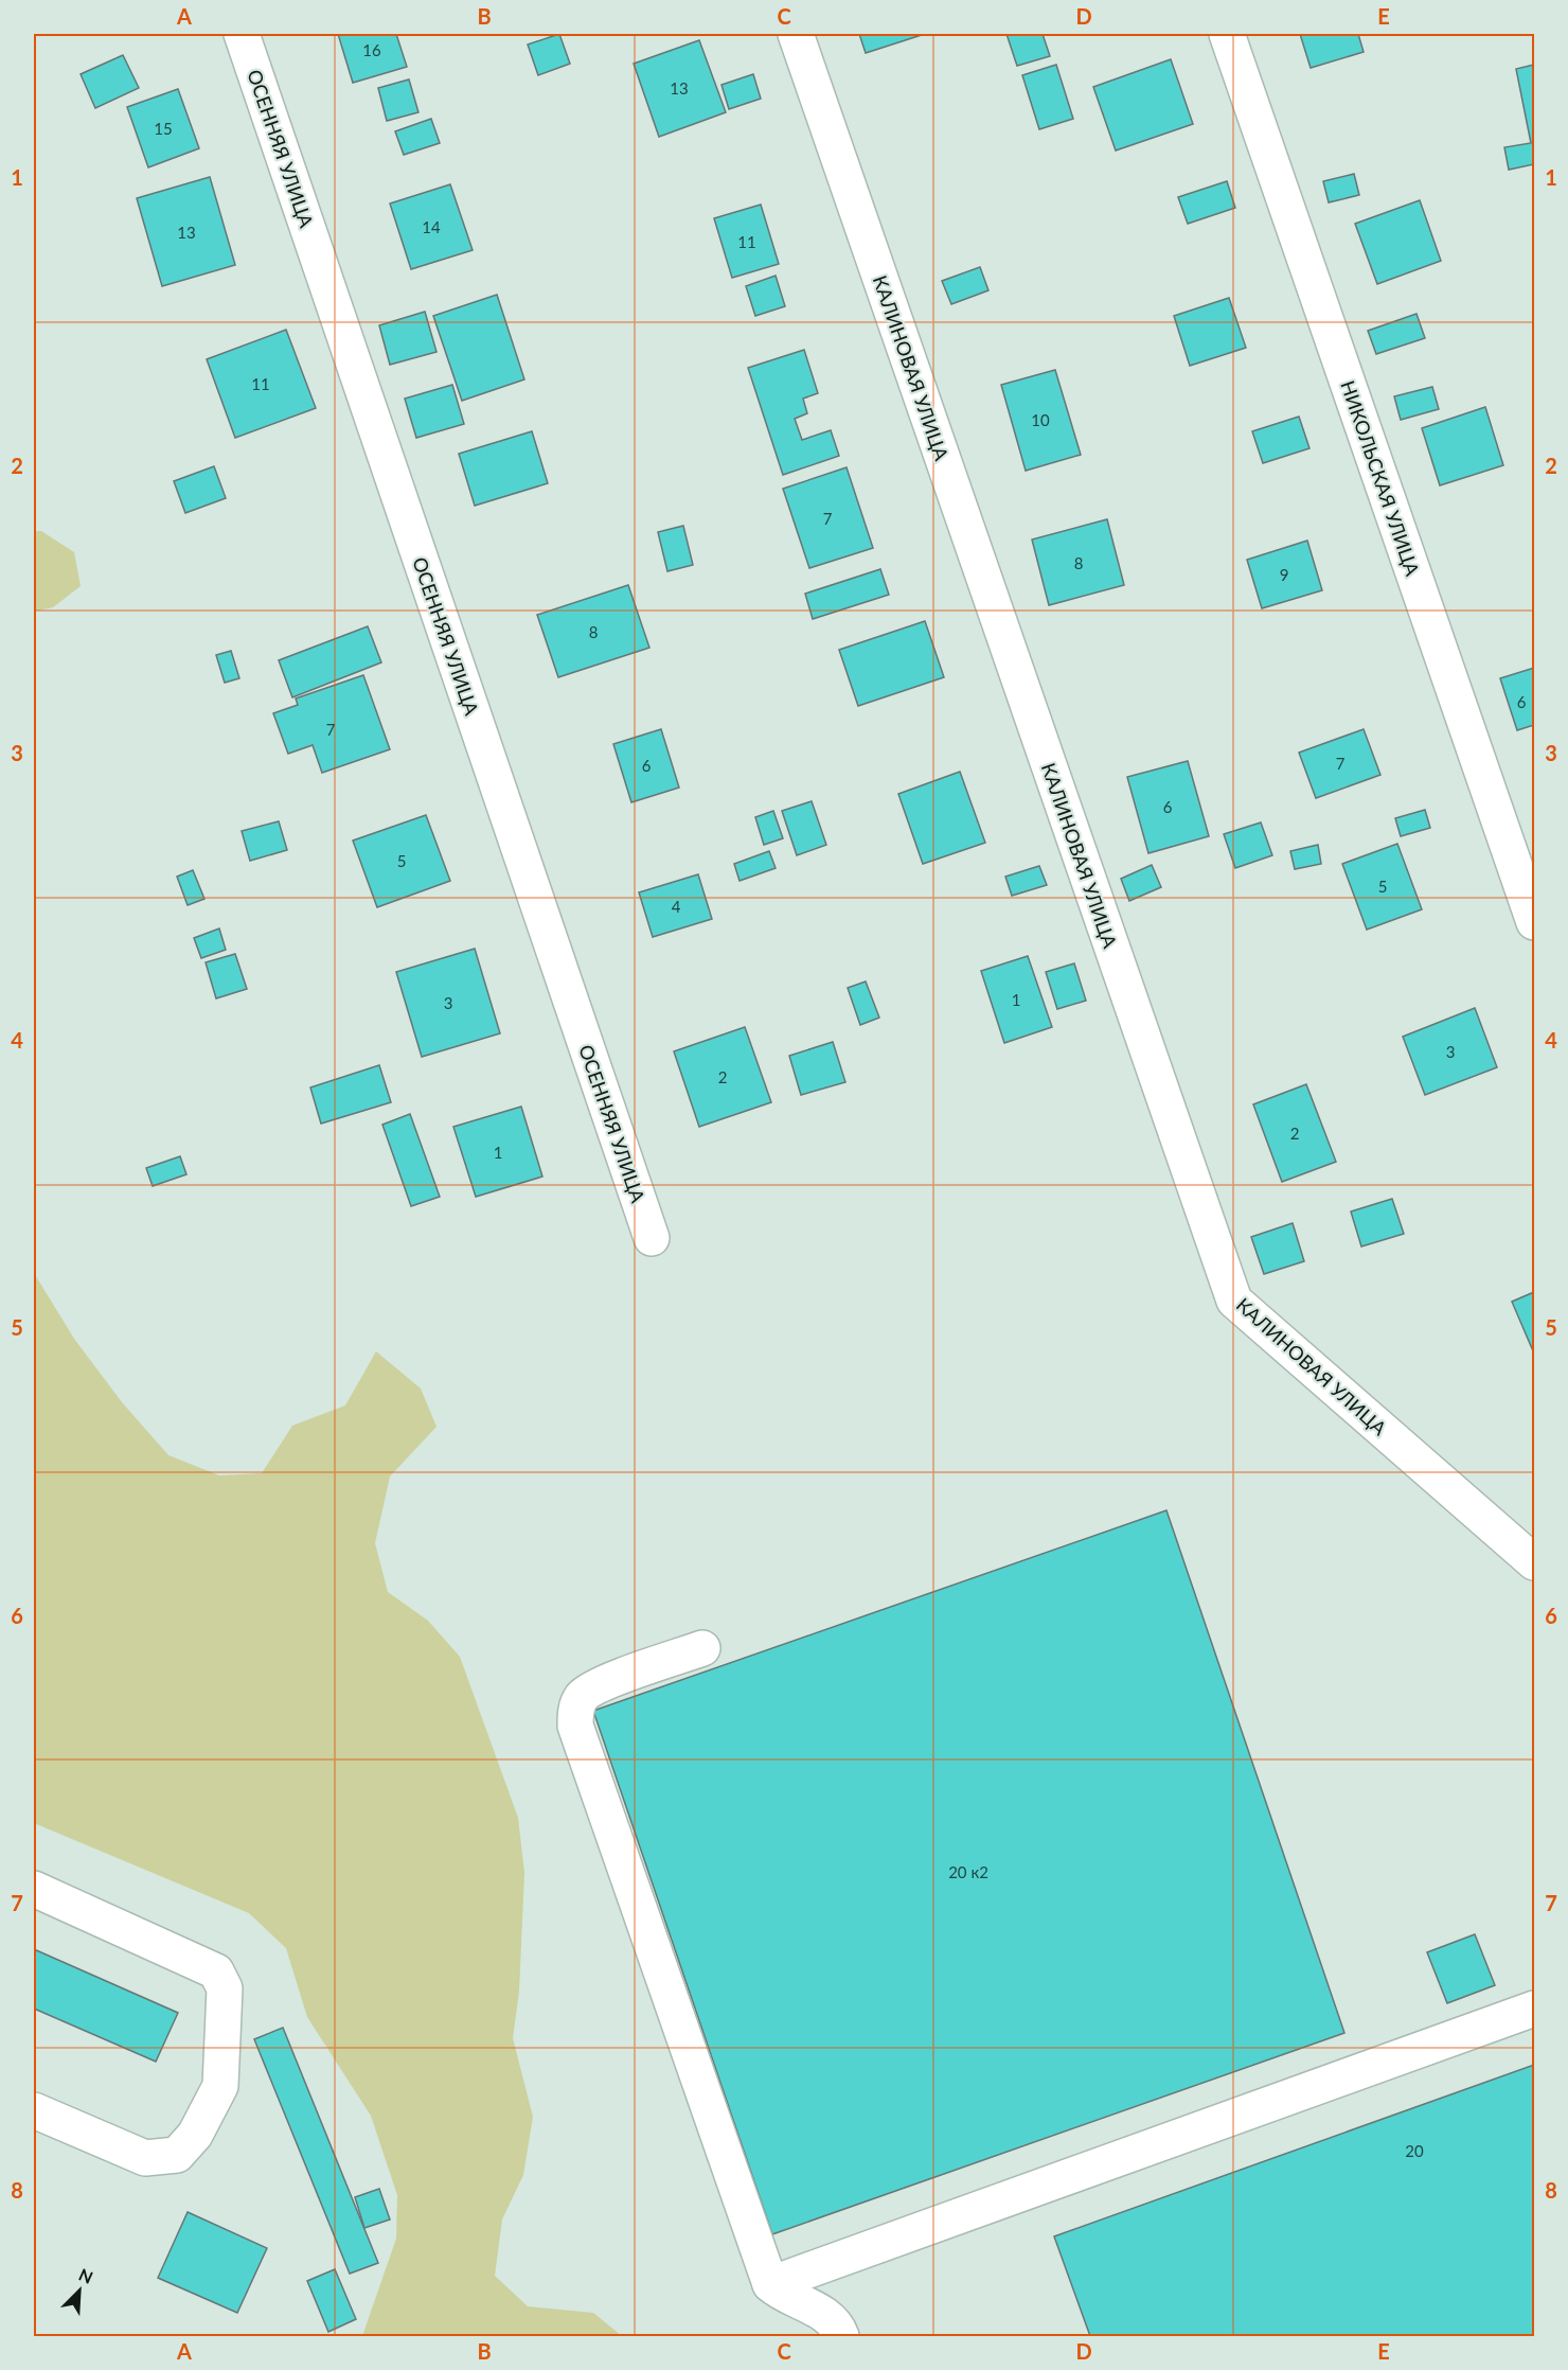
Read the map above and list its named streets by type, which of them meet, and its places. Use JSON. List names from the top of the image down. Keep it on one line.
{"streets":{"street":["ОСЕННЯЯ УЛИЦА","КАЛИНОВАЯ УЛИЦА","НИКОЛЬСКАЯ УЛИЦА"]},"house_numbers":["16","13","15","14","13","11","11","10","7","8","9","8","6","7","7","6","6","5","5","4","1","3","3","2","2","1","20 к2","20"],"north":"top right","grid":{"columns":["A","B","C","D","E"],"rows":["1","2","3","4","5","6","7","8"]}}
